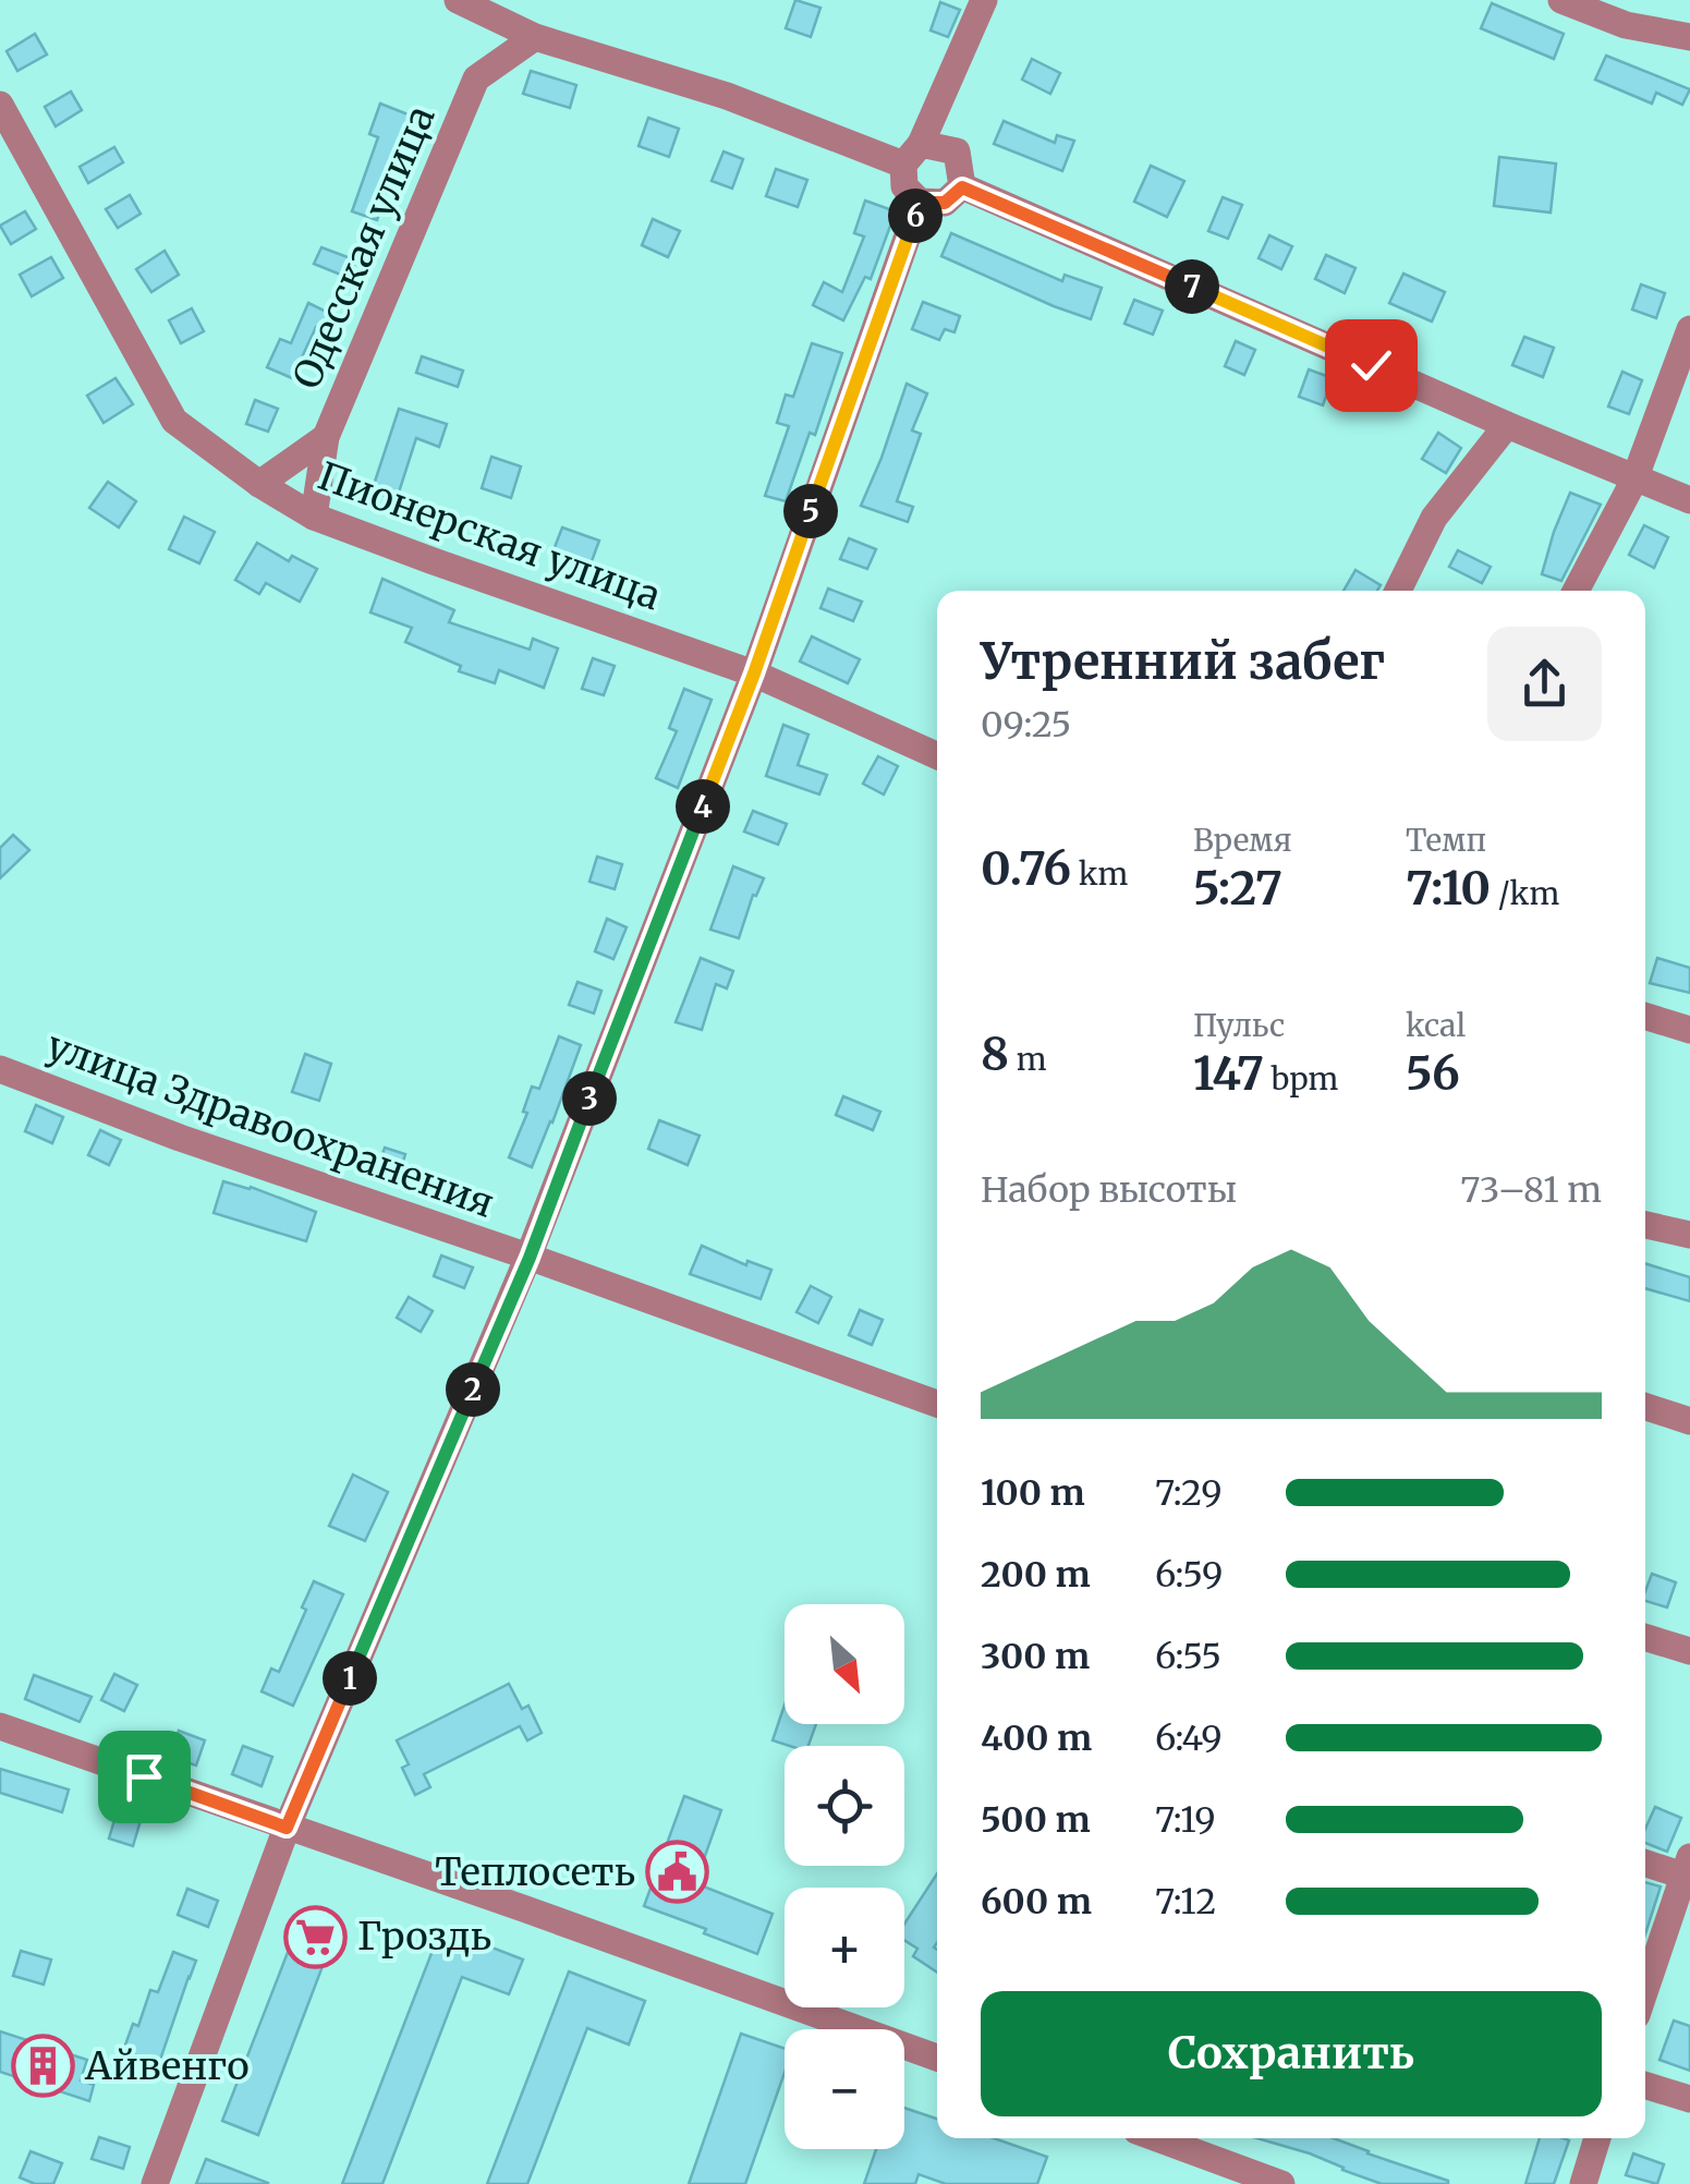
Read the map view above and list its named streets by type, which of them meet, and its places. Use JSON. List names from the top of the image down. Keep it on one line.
{"streets":{"street":["Одесская улица","Пионерская улица","улица Здравоохранения"]},"crossings":[["Одесская улица","Пионерская улица"]],"places":{"public building":["Теплосеть"],"supermarket":["Гроздь"],"building":["Айвенго"]},"north":"bottom right","page":{"pins":["6","7","5","4","3","2","1"],"heading":["Утренний забег","09:25"],"stats":[["0.76 km"],["Время","5:27"],["Темп","7:10 /km"],["8 m"],["Пульс","147 bpm"],["kcal","56"]],"chart":["Набор высоты","73–81 m"],"list":[{"name":"100 m","note":"7:29"},{"name":"200 m","note":"6:59"},{"name":"300 m","note":"6:55"},{"name":"400 m","note":"6:49"},{"name":"500 m","note":"7:19"},{"name":"600 m","note":"7:12"}],"map_buttons":["+","−"],"buttons":"Сохранить"}}
